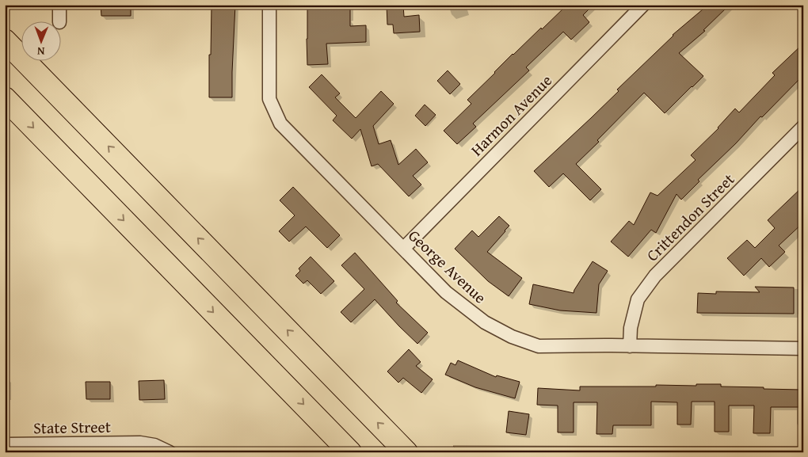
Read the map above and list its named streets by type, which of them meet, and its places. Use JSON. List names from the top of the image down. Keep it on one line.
{"streets":{"street":["Harmon Avenue","Crittendon Street","George Avenue","State Street"]},"crossings":[["Harmon Avenue","George Avenue"],["Crittendon Street","George Avenue"]],"north":"bottom"}
